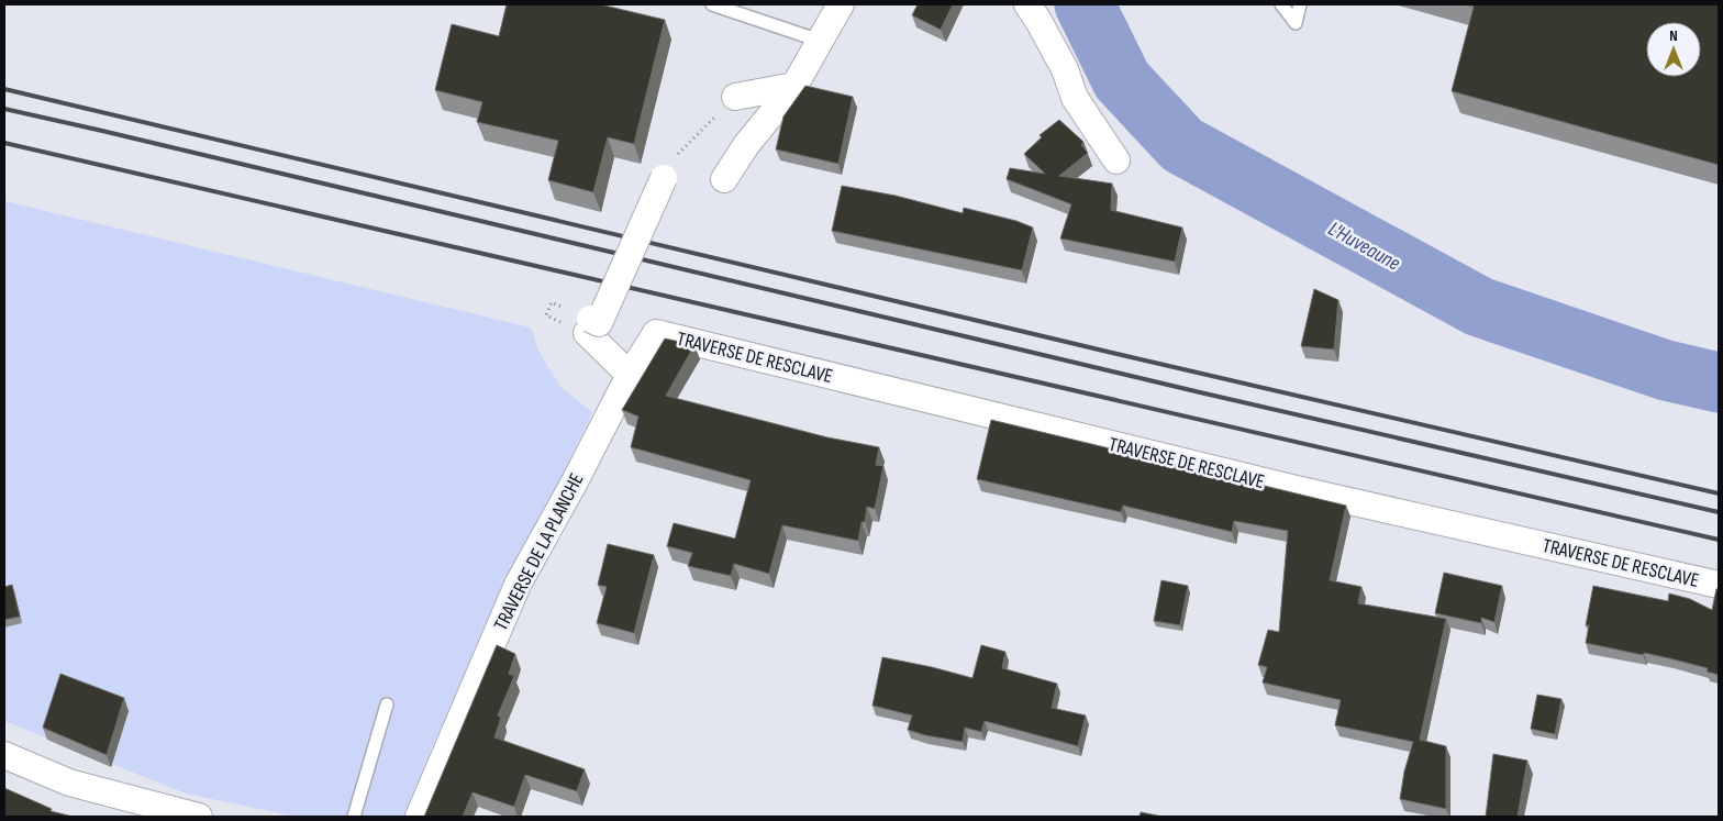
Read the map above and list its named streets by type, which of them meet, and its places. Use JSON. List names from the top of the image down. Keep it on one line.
{"streets":{"street":["TRAVERSE DE RESCLAVE","TRAVERSE DE LA PLANCHE"]},"crossings":[["TRAVERSE DE RESCLAVE","TRAVERSE DE LA PLANCHE"]],"water":["L'Huveaune"],"north":"top"}
